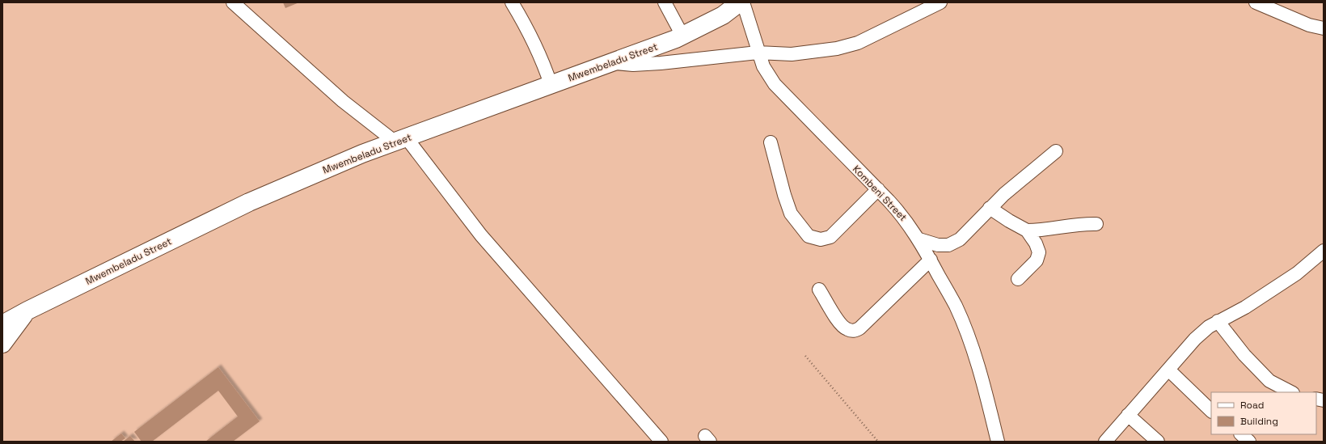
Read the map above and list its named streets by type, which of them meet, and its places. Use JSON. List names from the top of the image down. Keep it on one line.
{"streets":{"street":["Mwembeladu Street","Kombeni Street"]},"legend":["Road","Building"]}
